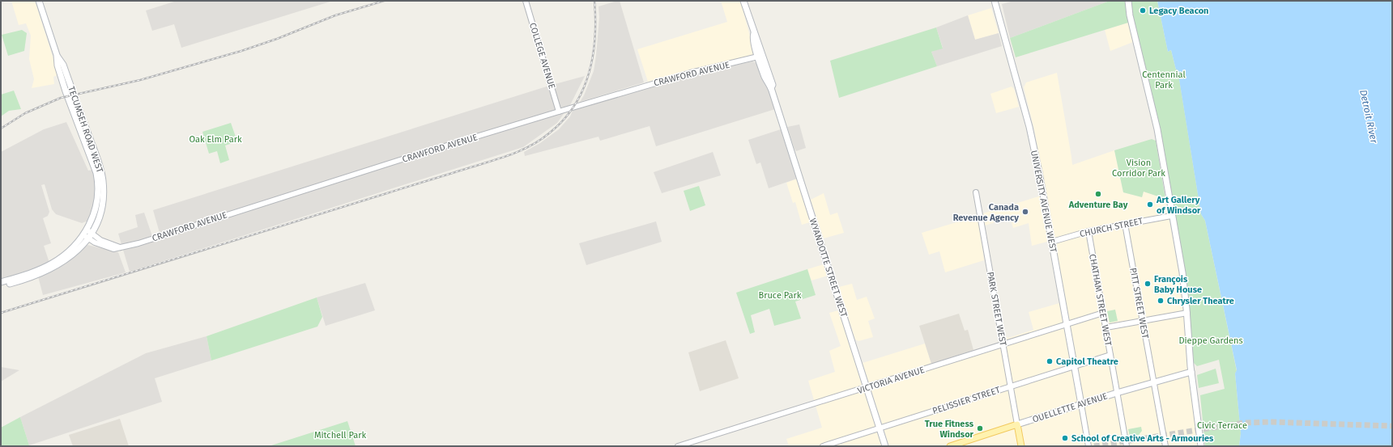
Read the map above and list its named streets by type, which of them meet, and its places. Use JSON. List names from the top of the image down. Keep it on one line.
{"streets":{"main road":["TECUMSEH ROAD WEST","UNIVERSITY AVENUE WEST","WYANDOTTE STREET WEST","OUELLETTE AVENUE"],"street":["COLLEGE AVENUE","CRAWFORD AVENUE","CHURCH STREET","CHATHAM STREET WEST","PITT STREET WEST","PARK STREET WEST","VICTORIA AVENUE","PELISSIER STREET"]},"crossings":[["COLLEGE AVENUE","CRAWFORD AVENUE"],["CRAWFORD AVENUE","TECUMSEH ROAD WEST"],["CRAWFORD AVENUE","WYANDOTTE STREET WEST"],["UNIVERSITY AVENUE WEST","CHURCH STREET"],["UNIVERSITY AVENUE WEST","VICTORIA AVENUE"],["UNIVERSITY AVENUE WEST","PELISSIER STREET"],["UNIVERSITY AVENUE WEST","OUELLETTE AVENUE"],["CHURCH STREET","CHATHAM STREET WEST"],["CHURCH STREET","PITT STREET WEST"],["WYANDOTTE STREET WEST","VICTORIA AVENUE"],["WYANDOTTE STREET WEST","PELISSIER STREET"],["CHATHAM STREET WEST","VICTORIA AVENUE"],["CHATHAM STREET WEST","PELISSIER STREET"],["CHATHAM STREET WEST","OUELLETTE AVENUE"],["PITT STREET WEST","OUELLETTE AVENUE"],["PARK STREET WEST","VICTORIA AVENUE"],["PARK STREET WEST","PELISSIER STREET"],["PARK STREET WEST","OUELLETTE AVENUE"]],"water":["Detroit River"],"parks":["Centennial Park","Oak Elm Park","Vision Corridor Park","Bruce Park","Dieppe Gardens","Civic Terrace","Mitchell Park"],"places":["Legacy Beacon","Adventure Bay","Art Gallery of Windsor","Canada Revenue Agency","François Baby House","Chrysler Theatre","Capitol Theatre","True Fitness Windsor","School of Creative Arts - Armouries"]}
